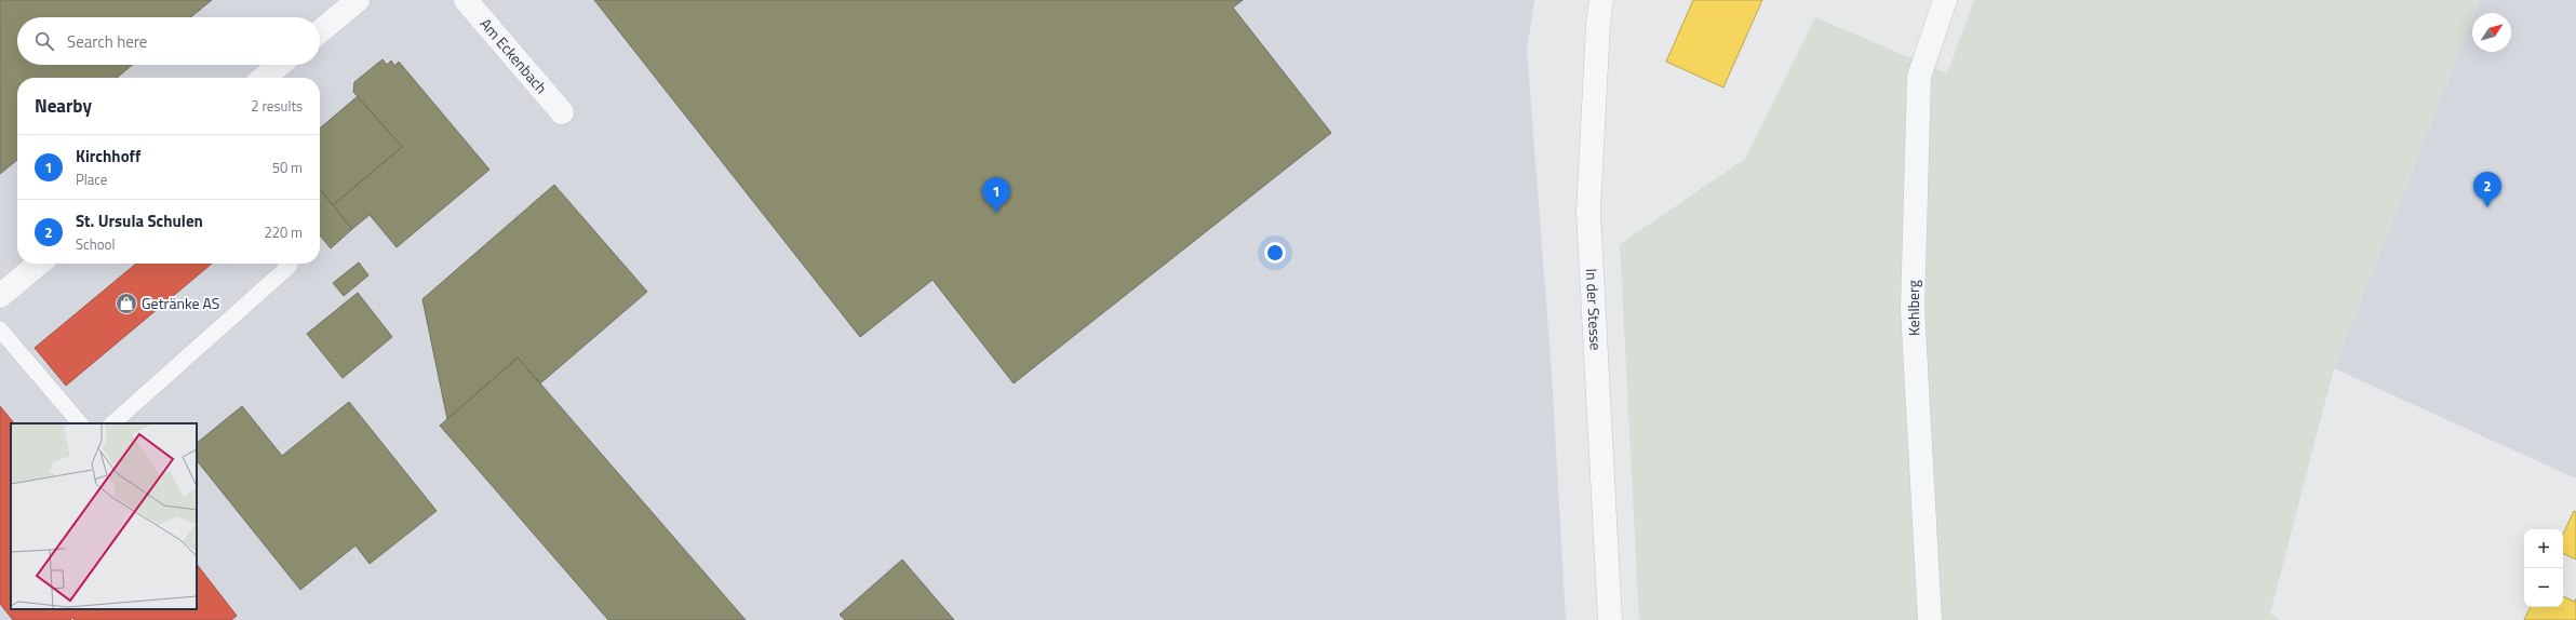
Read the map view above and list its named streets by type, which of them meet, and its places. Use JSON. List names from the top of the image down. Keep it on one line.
{"streets":{"street":["Am Eckenbach","Kehlberg","In der Stesse"]},"places":{"shop":["Getränke AS"]},"north":"top right","page":{"search":"Search here","heading":["Nearby","2 results"],"list":[{"mark":"1","name":"Kirchhoff","note":"Place","value":"50 m"},{"mark":"2","name":"St. Ursula Schulen","note":"School","value":"220 m"}],"pins":["2","1"],"map_buttons":["+","−"]}}
